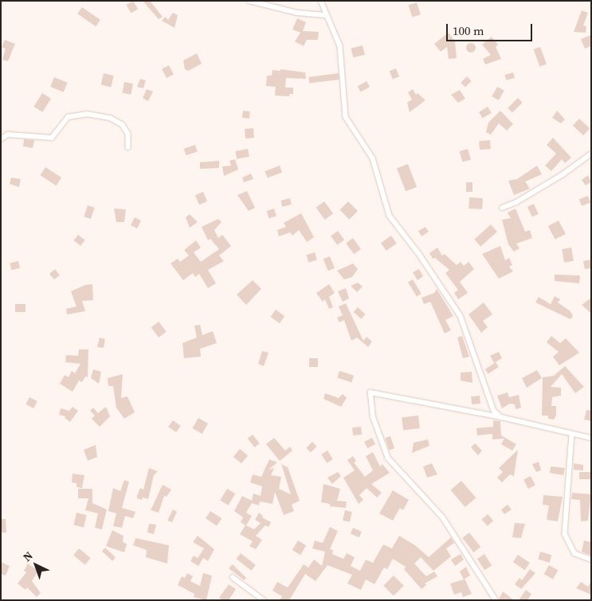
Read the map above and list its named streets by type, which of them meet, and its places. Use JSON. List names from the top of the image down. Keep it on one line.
{"scale_bar":"100 m","north":"top left"}
